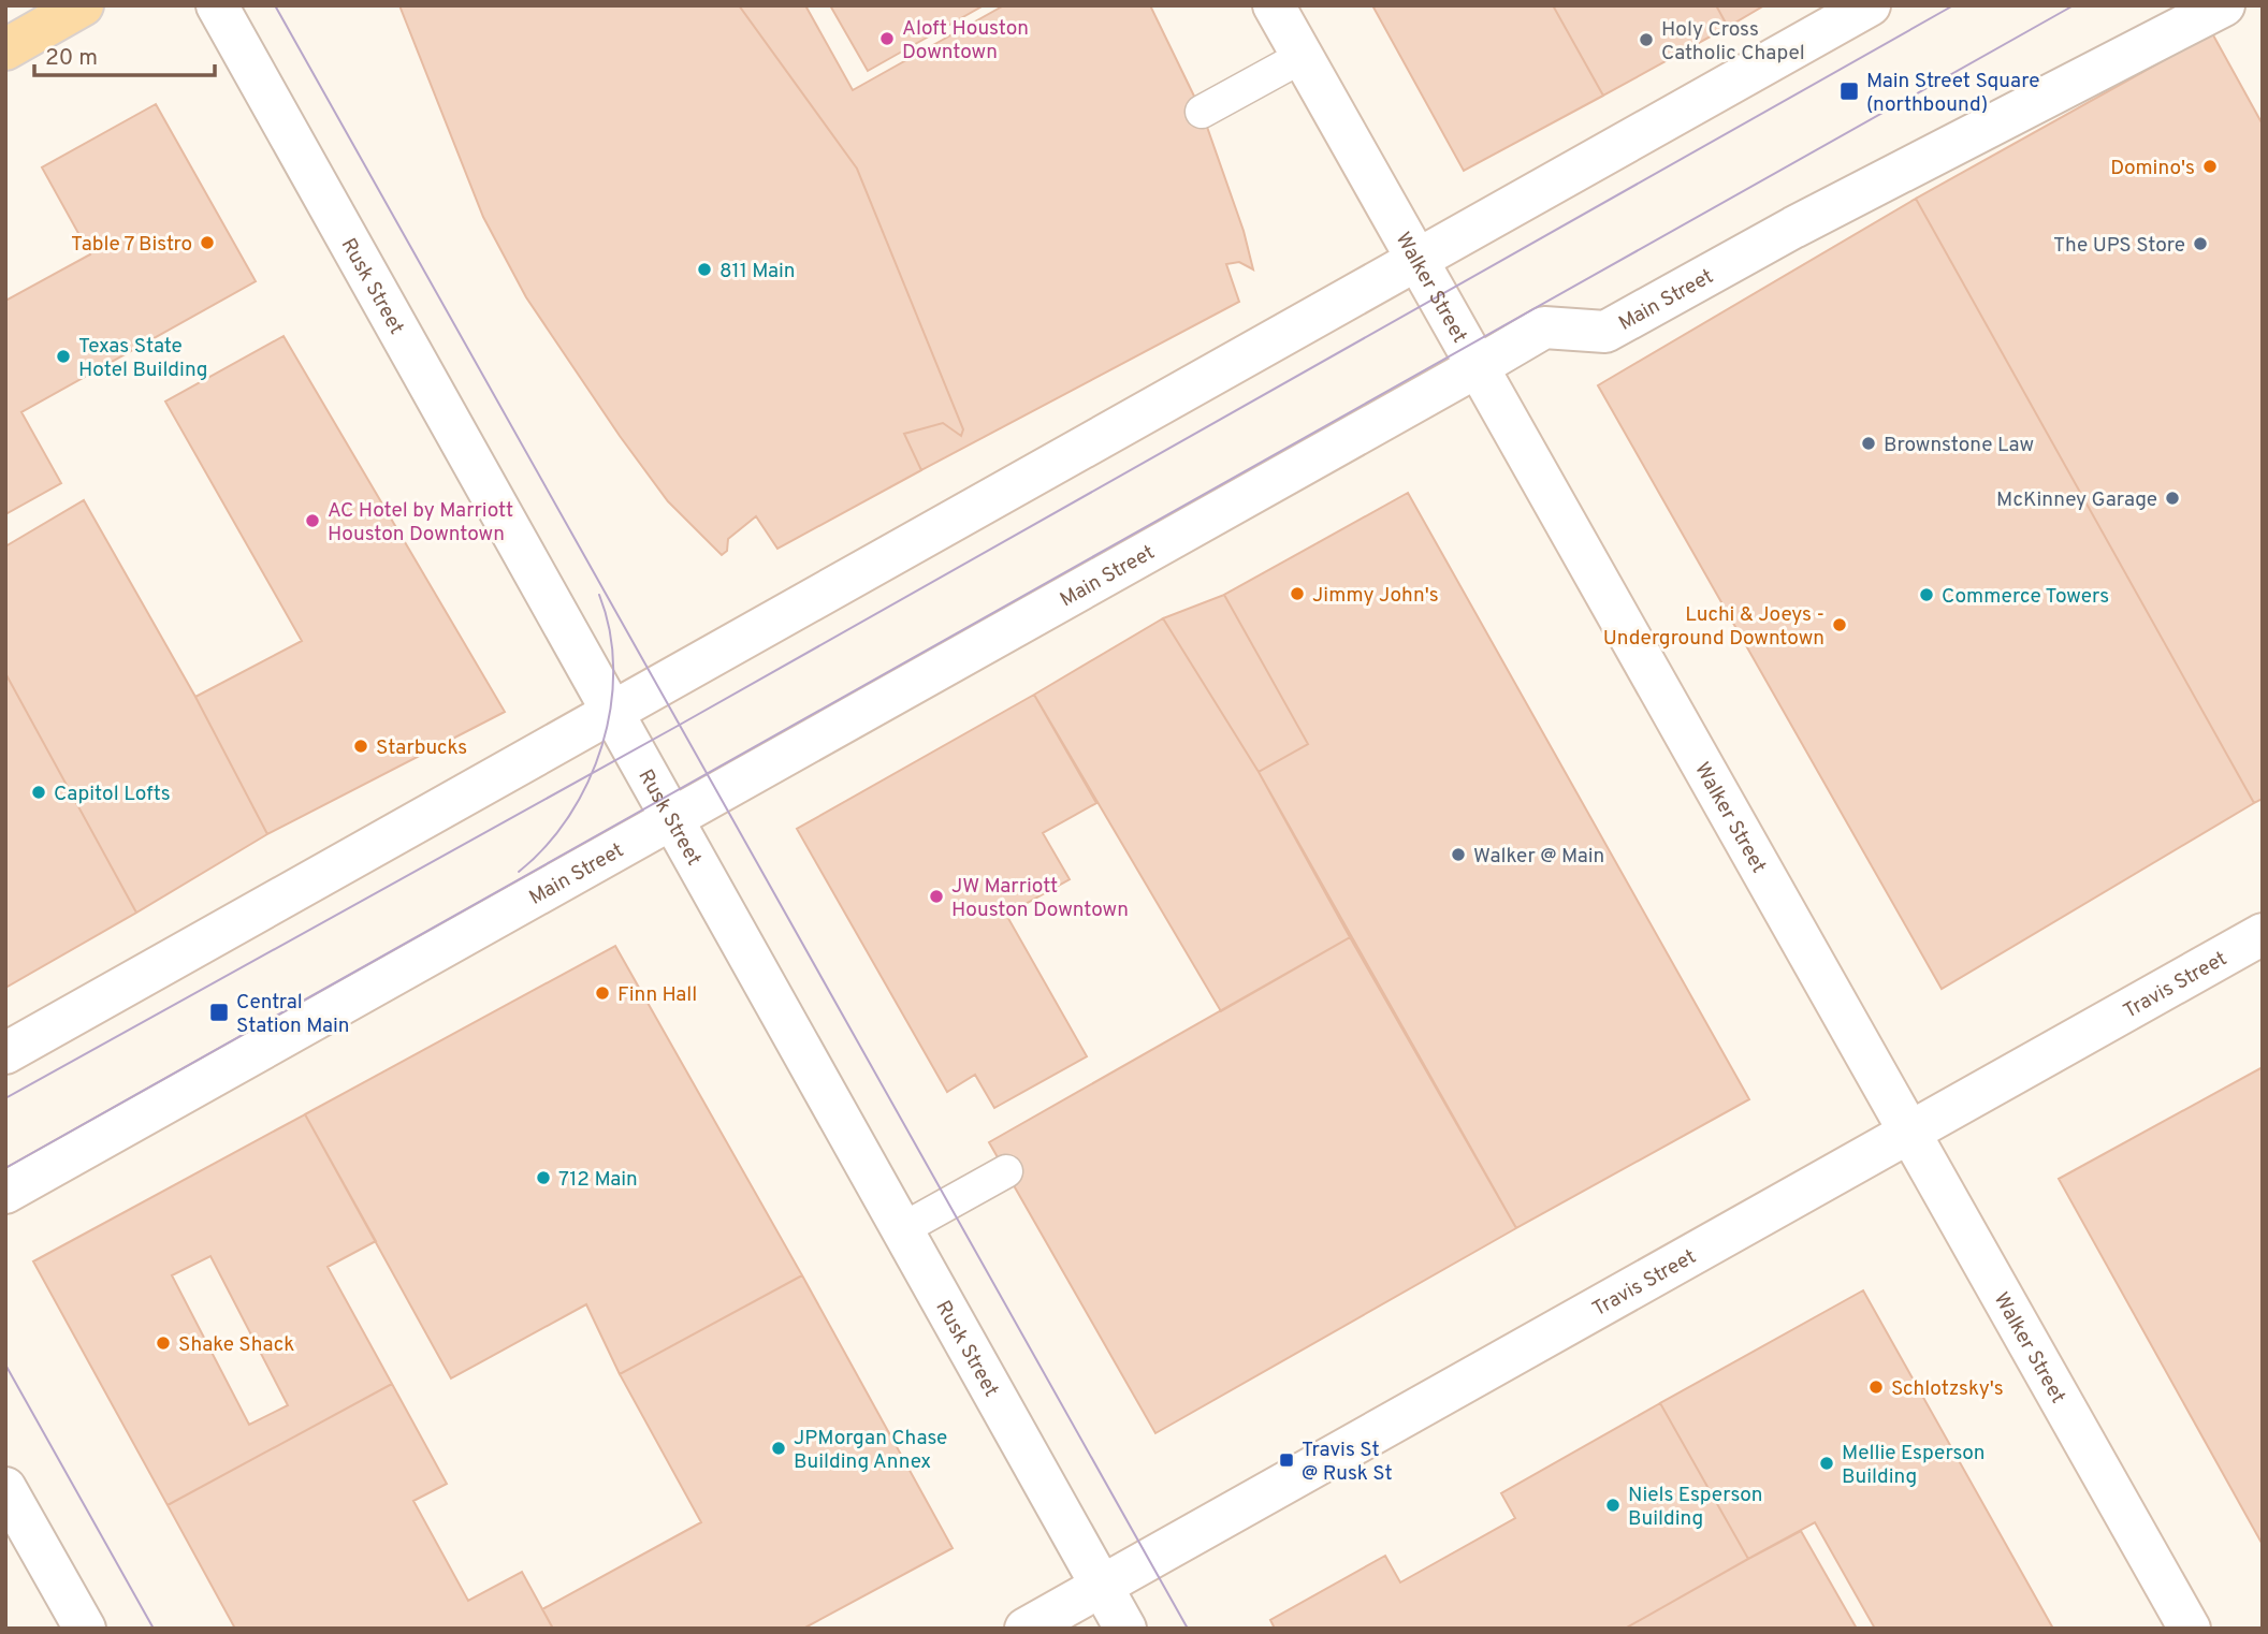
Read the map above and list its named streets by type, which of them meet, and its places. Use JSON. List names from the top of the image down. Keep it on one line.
{"streets":{"main road":["Rusk Street","Walker Street","Main Street","Travis Street"]},"crossings":[["Rusk Street","Main Street"],["Rusk Street","Travis Street"],["Walker Street","Main Street"],["Walker Street","Travis Street"]],"places":{"other":["Aloft Houston Downtown","Holy Cross Catholic Chapel","Domino's","Table 7 Bistro","The UPS Store","811 Main","Texas State Hotel Building","Brownstone Law","McKinney Garage","AC Hotel by Marriott Houston Downtown","Jimmy John's","Commerce Towers","Luchi & Joeys - Underground Downtown","Starbucks","Capitol Lofts","Walker @ Main","JW Marriott Houston Downtown","Finn Hall","712 Main","Shake Shack","Schlotzsky's","JPMorgan Chase Building Annex","Mellie Esperson Building","Niels Esperson Building"],"transit":["Main Street Square (northbound)","Central Station Main","Travis St @ Rusk St"]},"scale_bar":"20 m"}
